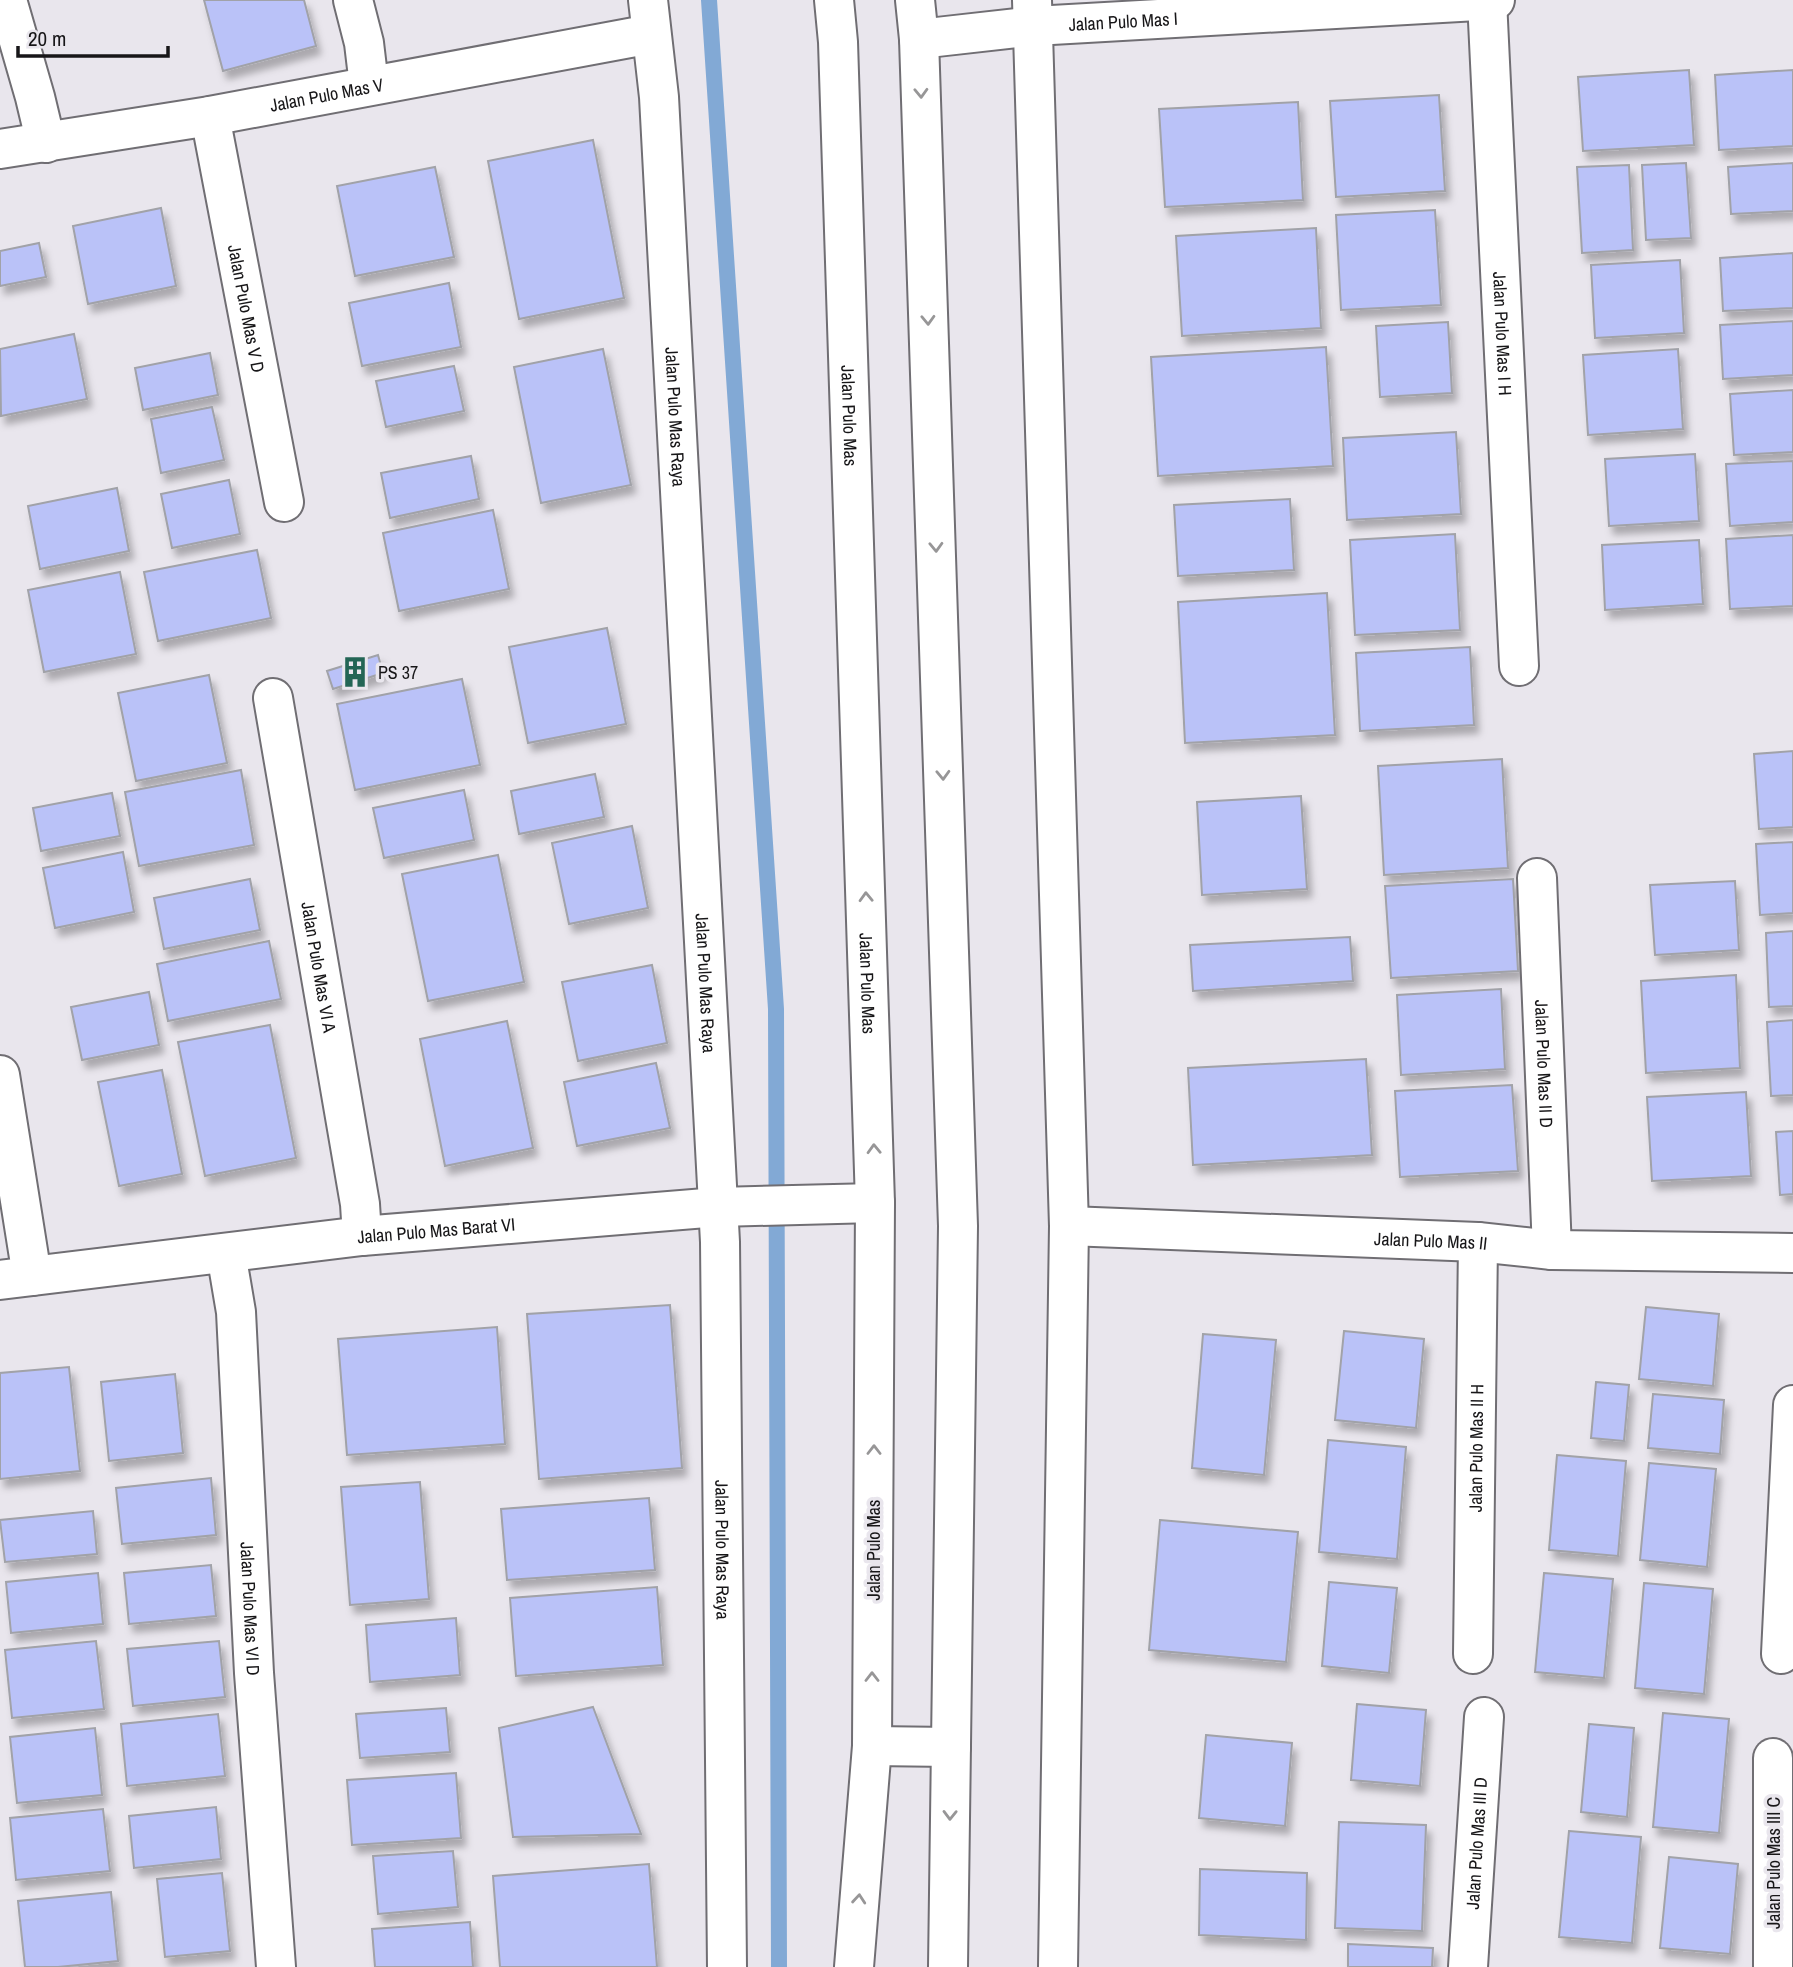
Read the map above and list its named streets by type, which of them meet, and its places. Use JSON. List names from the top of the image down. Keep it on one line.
{"streets":{"street":["Jalan Pulo Mas I","Jalan Pulo Mas V","Jalan Pulo Mas V D","Jalan Pulo Mas I H","Jalan Pulo Mas Raya","Jalan Pulo Mas","Jalan Pulo Mas VI A","Jalan Pulo Mas II D","Jalan Pulo Mas Barat VI","Jalan Pulo Mas II","Jalan Pulo Mas II H","Jalan Pulo Mas VI D","Jalan Pulo Mas III D","Jalan Pulo Mas III C"]},"crossings":[["Jalan Pulo Mas I","Jalan Pulo Mas I H"],["Jalan Pulo Mas V","Jalan Pulo Mas V D"],["Jalan Pulo Mas V","Jalan Pulo Mas Raya"],["Jalan Pulo Mas Raya","Jalan Pulo Mas Barat VI"],["Jalan Pulo Mas","Jalan Pulo Mas Barat VI"],["Jalan Pulo Mas VI A","Jalan Pulo Mas Barat VI"],["Jalan Pulo Mas II D","Jalan Pulo Mas II"],["Jalan Pulo Mas Barat VI","Jalan Pulo Mas VI D"],["Jalan Pulo Mas II","Jalan Pulo Mas II H"]],"places":{"building":["PS 37"]},"scale_bar":"20 m"}
